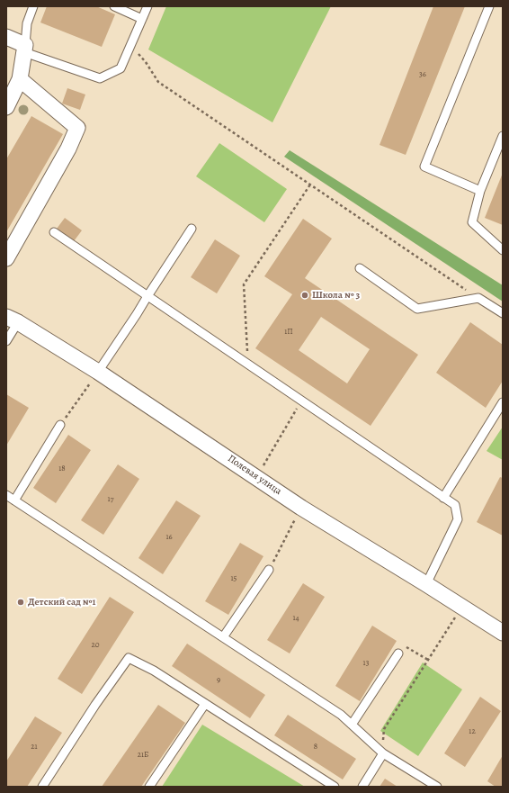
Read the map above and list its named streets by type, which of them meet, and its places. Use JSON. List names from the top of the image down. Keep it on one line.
{"streets":{"street":["Полевая улица"]},"places":["Школа № 3","Детский сад №1"],"house_numbers":["36","1П","18","17","16","15","14","20","13","9","12","21","8","21Б"]}
